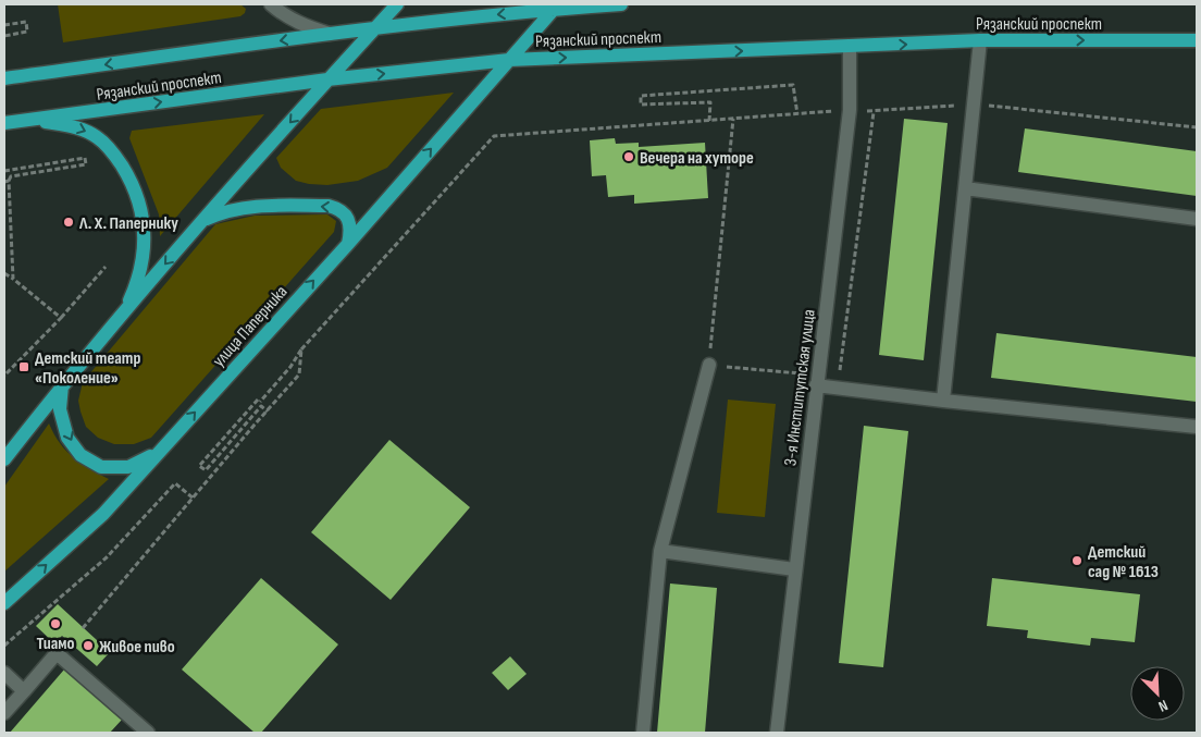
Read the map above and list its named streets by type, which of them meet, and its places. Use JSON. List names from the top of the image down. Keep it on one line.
{"streets":{"main road":["Рязанский проспект","улица Паперника"],"street":["3-я Институтская улица"]},"crossings":[["Рязанский проспект","улица Паперника"],["Рязанский проспект","3-я Институтская улица"]],"places":{"other":["Вечера на хуторе","Л. Х. Папернику","Детский сад № 1613","Тиамо","Живое пиво"],"transit":["Детский театр «Поколение»"]},"north":"bottom right"}
